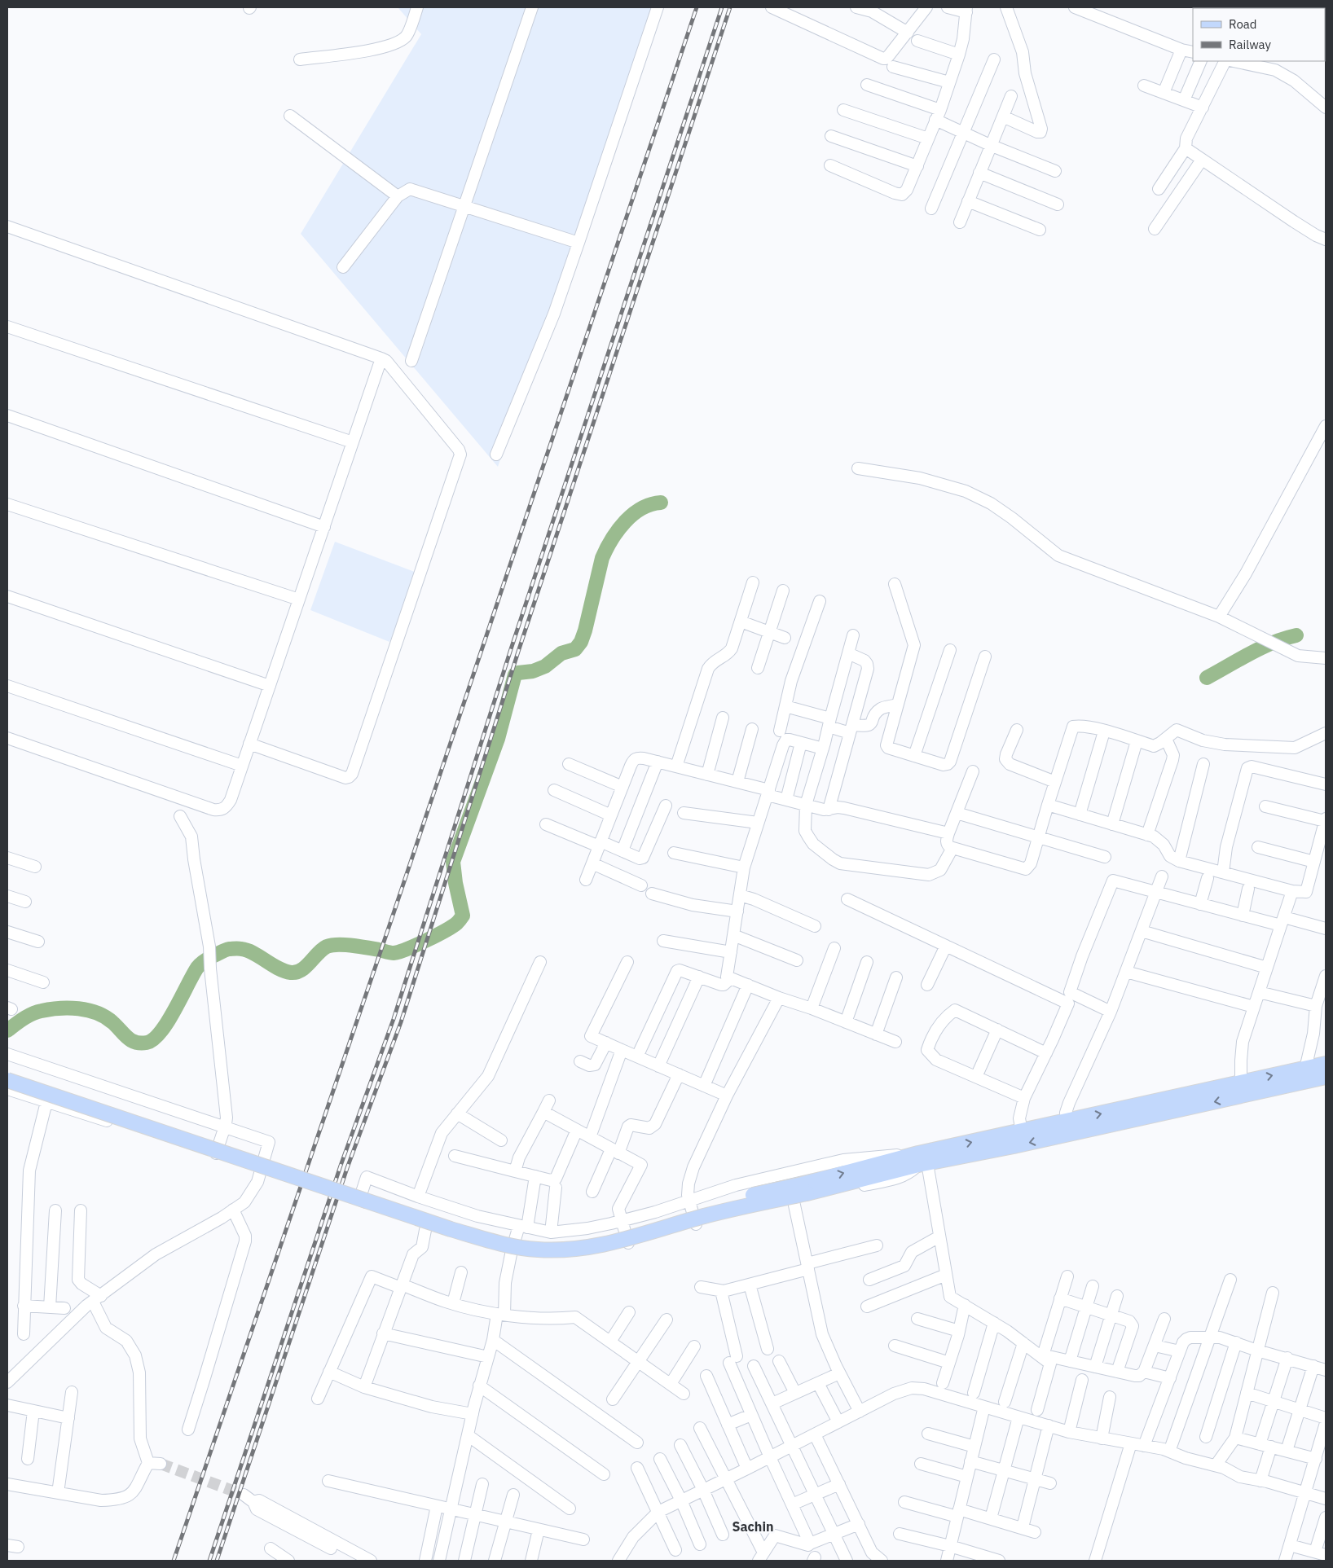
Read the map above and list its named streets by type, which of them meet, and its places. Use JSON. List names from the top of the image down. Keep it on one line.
{"districts":["Sachin"],"legend":["Road","Railway"]}
